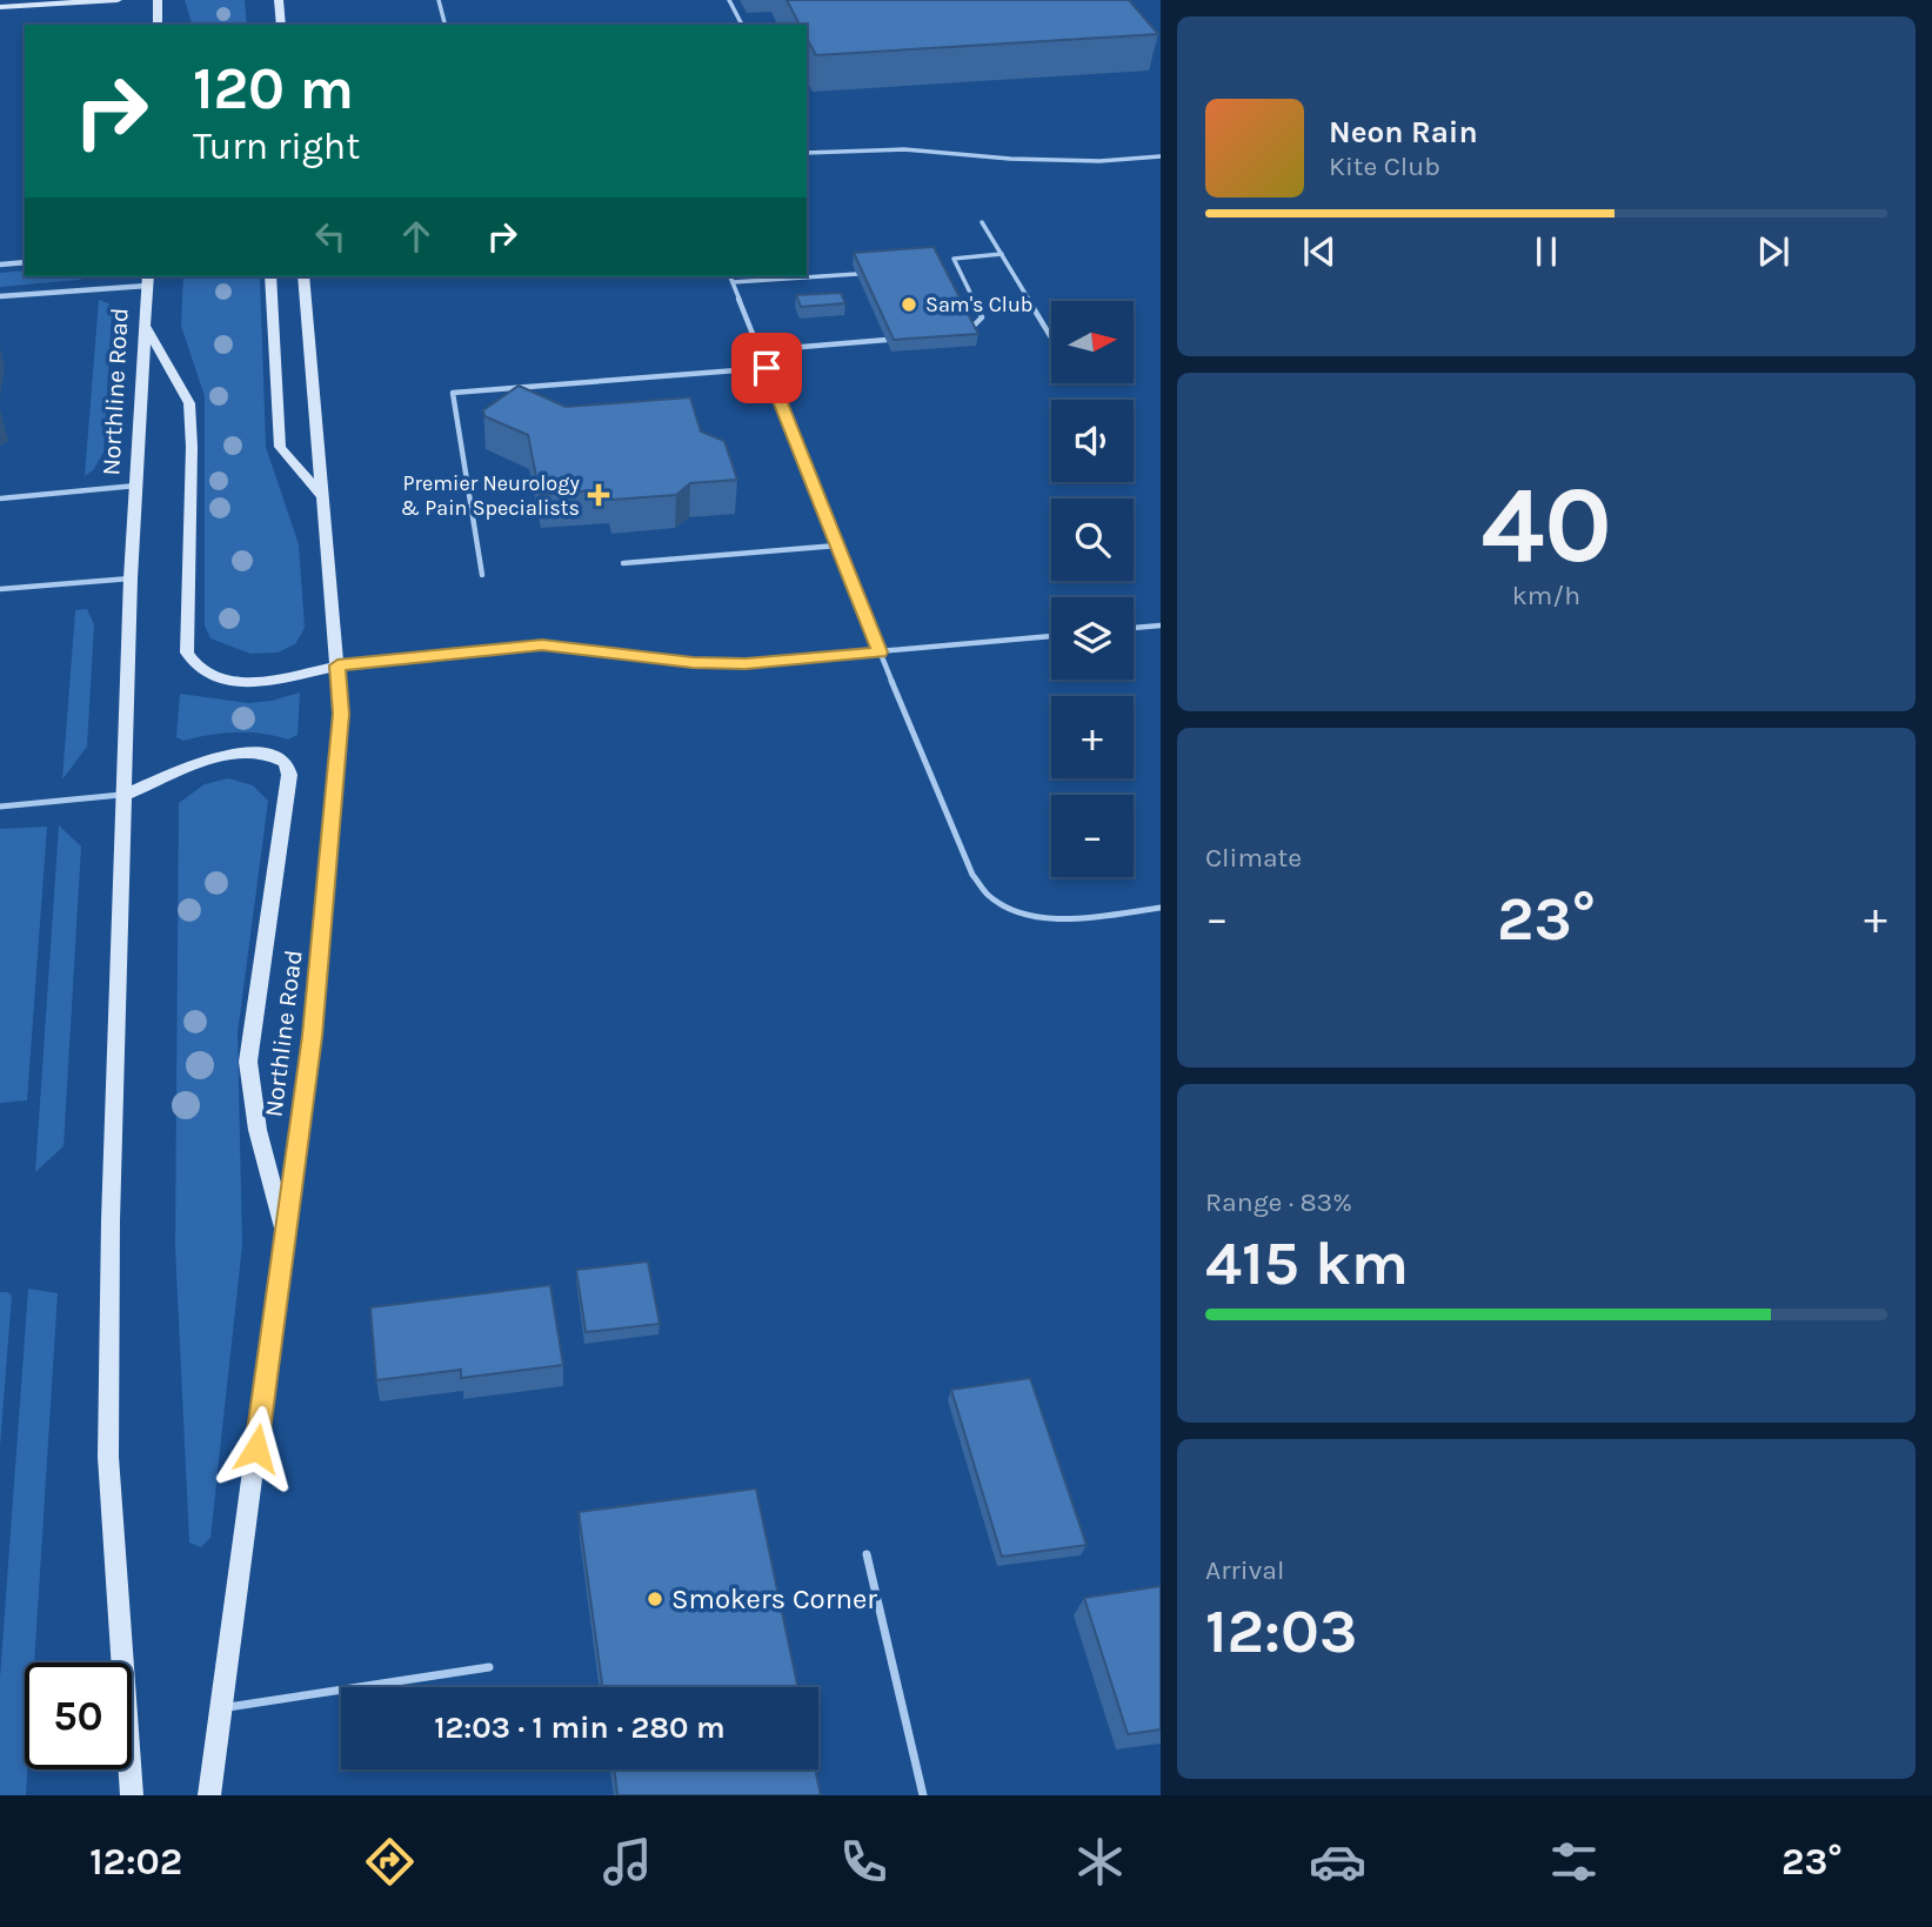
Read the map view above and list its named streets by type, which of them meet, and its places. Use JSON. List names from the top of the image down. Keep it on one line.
{"streets":{"main road":["Northline Road"]},"places":{"other":["Sam's Club","Smokers Corner"],"health":["Premier Neurology & Pain Specialists"]},"north":"right","page":{"turn":["120 m","Turn right"],"song":["Neon Rain","Kite Club"],"map_buttons":["+","−"],"tile":[["40","km/h"],"Climate",["Range · 83%","415 km"],["Arrival","12:03"]],"heat":["−","23°","+"],"limit":"50","trip":"12:03 · 1 min · 280 m","tabs":["12:02","23°"]}}
